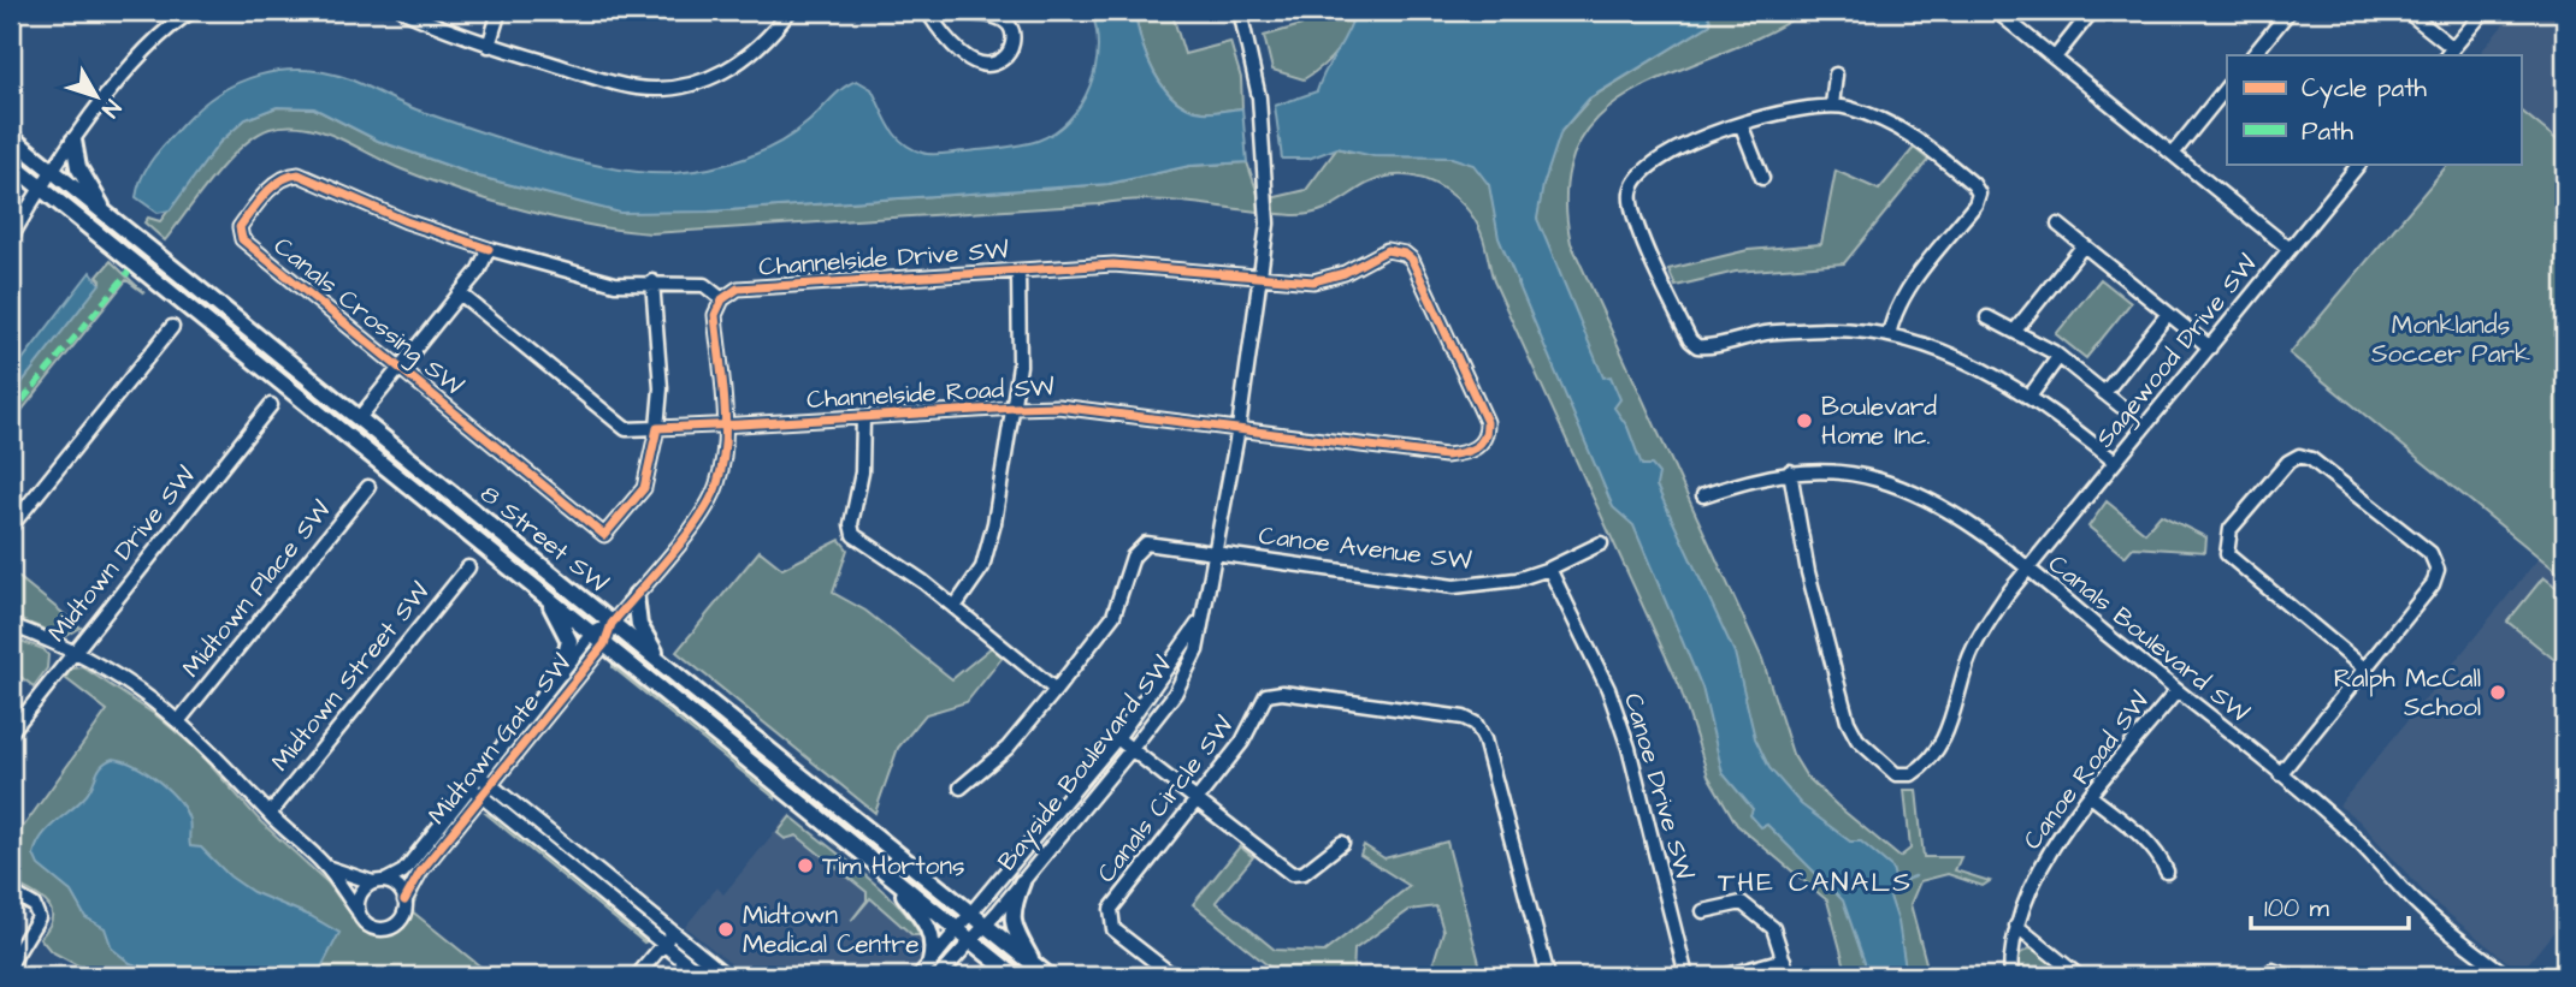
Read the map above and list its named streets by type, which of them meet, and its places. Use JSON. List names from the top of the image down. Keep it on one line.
{"streets":{"main road":["8 Street SW"],"street":["Channelside Drive SW","Canals Crossing SW","Sagewood Drive SW","Channelside Road SW","Canoe Avenue SW","Midtown Drive SW","Midtown Place SW","Canals Boulevard SW","Midtown Street SW","Midtown Gate SW","Bayside Boulevard SW","Canoe Road SW","Canoe Drive SW","Canals Circle SW"]},"crossings":[["Channelside Drive SW","Canals Crossing SW"],["Channelside Drive SW","Channelside Road SW"],["Channelside Drive SW","Bayside Boulevard SW"],["Canals Crossing SW","8 Street SW"],["Sagewood Drive SW","Canals Boulevard SW"],["Channelside Road SW","Bayside Boulevard SW"],["8 Street SW","Midtown Gate SW"],["8 Street SW","Bayside Boulevard SW"],["Canoe Avenue SW","Bayside Boulevard SW"],["Canoe Avenue SW","Canoe Drive SW"],["Canals Boulevard SW","Canoe Road SW"]],"districts":["THE CANALS"],"parks":["Monklands Soccer Park"],"places":["Boulevard Home Inc.","Ralph McCall School","Tim Hortons","Midtown Medical Centre"],"legend":["Cycle path","Path"],"scale_bar":"100 m","north":"bottom right"}
